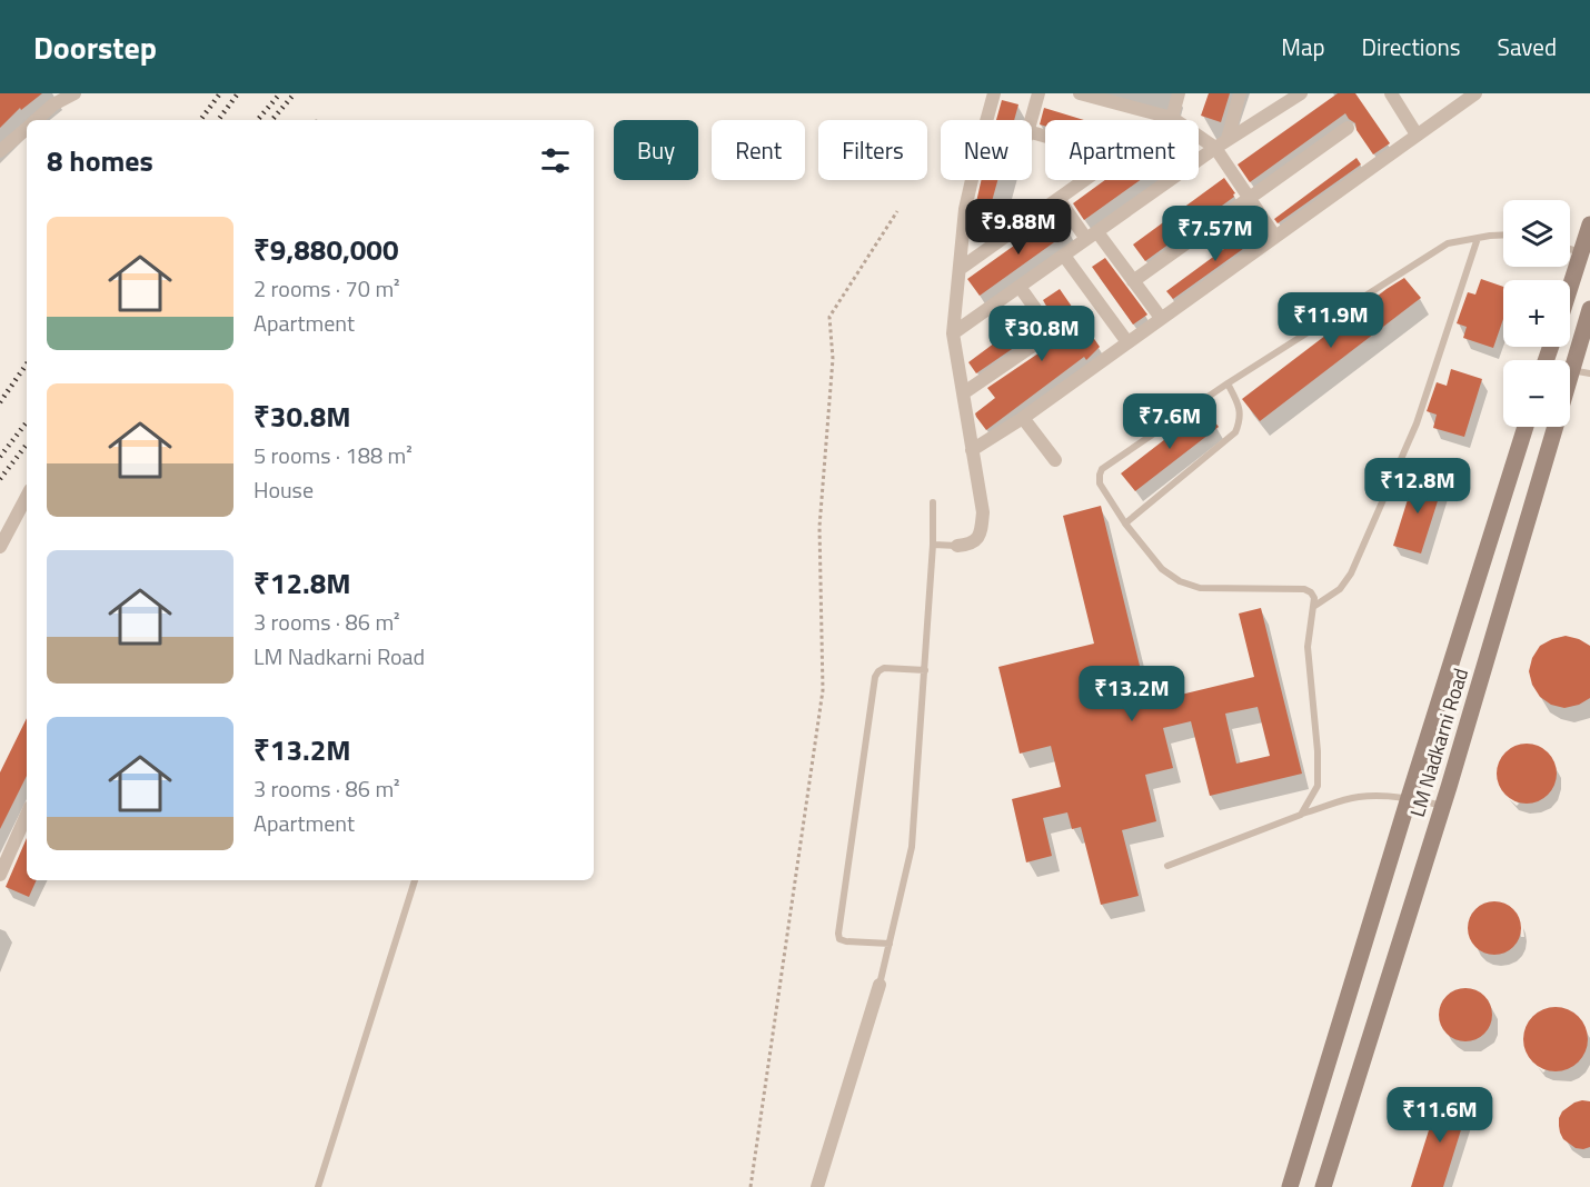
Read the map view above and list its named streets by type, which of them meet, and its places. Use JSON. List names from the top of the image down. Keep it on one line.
{"streets":{"street":["LM Nadkarni Road"]},"page":{"header":"Doorstep","nav":["Map","Directions","Saved"],"chip":["Buy","Rent","Filters","New","Apartment"],"heading":"8 homes","price":["₹9.88M","₹7.57M","₹11.9M","₹30.8M","₹7.6M","₹12.8M","₹13.2M","₹11.6M"],"map_buttons":["+","−"],"list":[{"name":"₹9,880,000","note":"2 rooms · 70 m² · Apartment"},{"name":"₹30.8M","note":"5 rooms · 188 m² · House"},{"name":"₹12.8M","note":"3 rooms · 86 m² · LM Nadkarni Road"},{"name":"₹13.2M","note":"3 rooms · 86 m² · Apartment"}]}}
